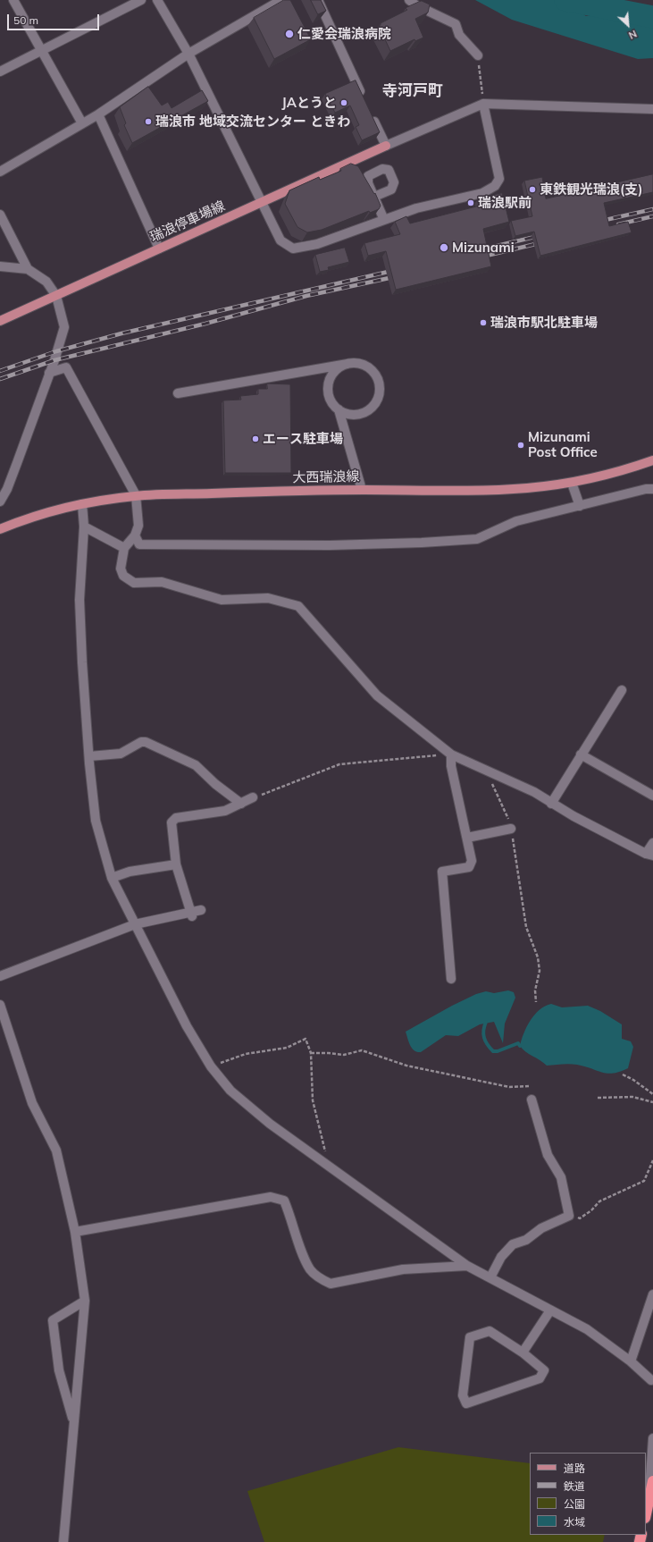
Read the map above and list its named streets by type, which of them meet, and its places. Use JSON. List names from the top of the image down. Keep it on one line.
{"streets":{"main road":["瑞浪停車場線","大西瑞浪線"]},"districts":["寺河戸町"],"places":["仁愛会瑞浪病院","JAとうと","瑞浪市 地域交流センター ときわ","東鉄観光瑞浪(支)","瑞浪駅前","Mizunami","瑞浪市駅北駐車場","エース駐車場","Mizunami Post Office"],"legend":["道路","鉄道","公園","水域"],"scale_bar":"50 m","north":"bottom right"}
